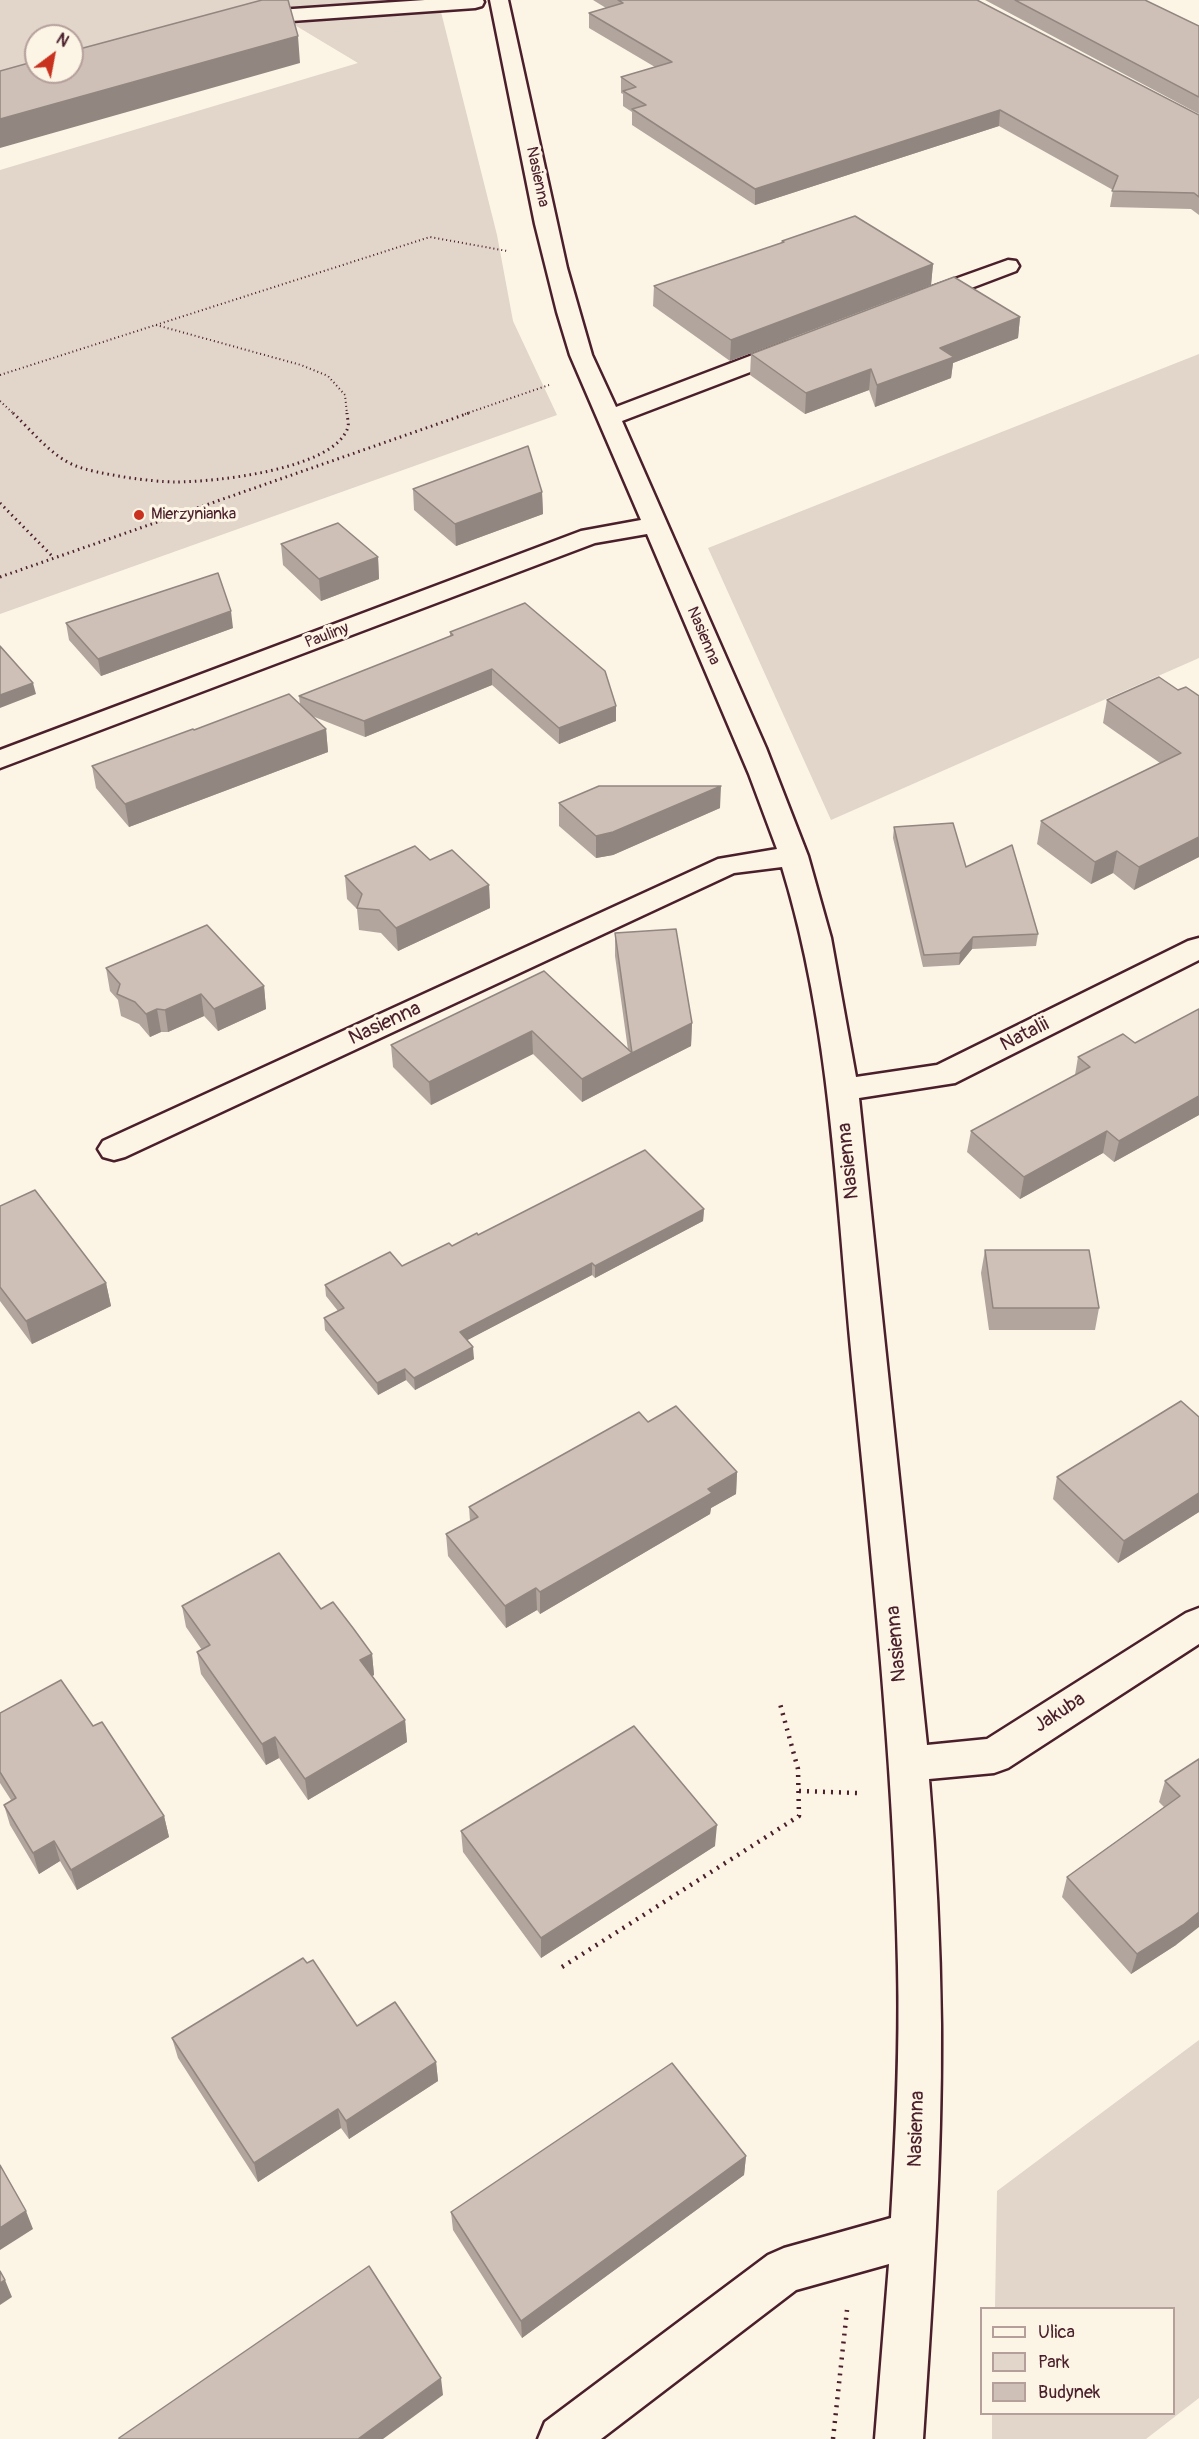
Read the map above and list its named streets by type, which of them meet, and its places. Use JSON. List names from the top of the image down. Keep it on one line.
{"streets":{"street":["Nasienna","Pauliny","Natalii","Jakuba"]},"crossings":[["Nasienna","Pauliny"],["Nasienna","Natalii"],["Nasienna","Jakuba"]],"places":["Mierzynianka"],"legend":["Ulica","Park","Budynek"],"north":"top right"}
